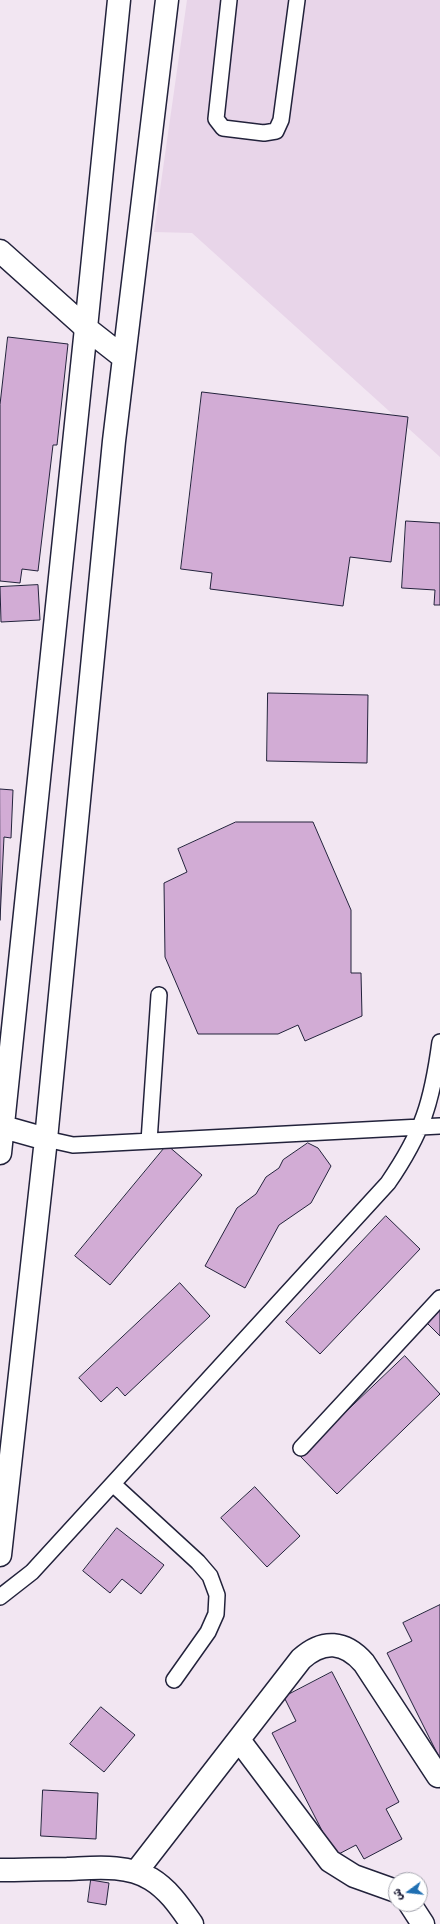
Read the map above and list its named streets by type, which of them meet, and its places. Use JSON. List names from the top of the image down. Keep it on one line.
{"north":"left"}
